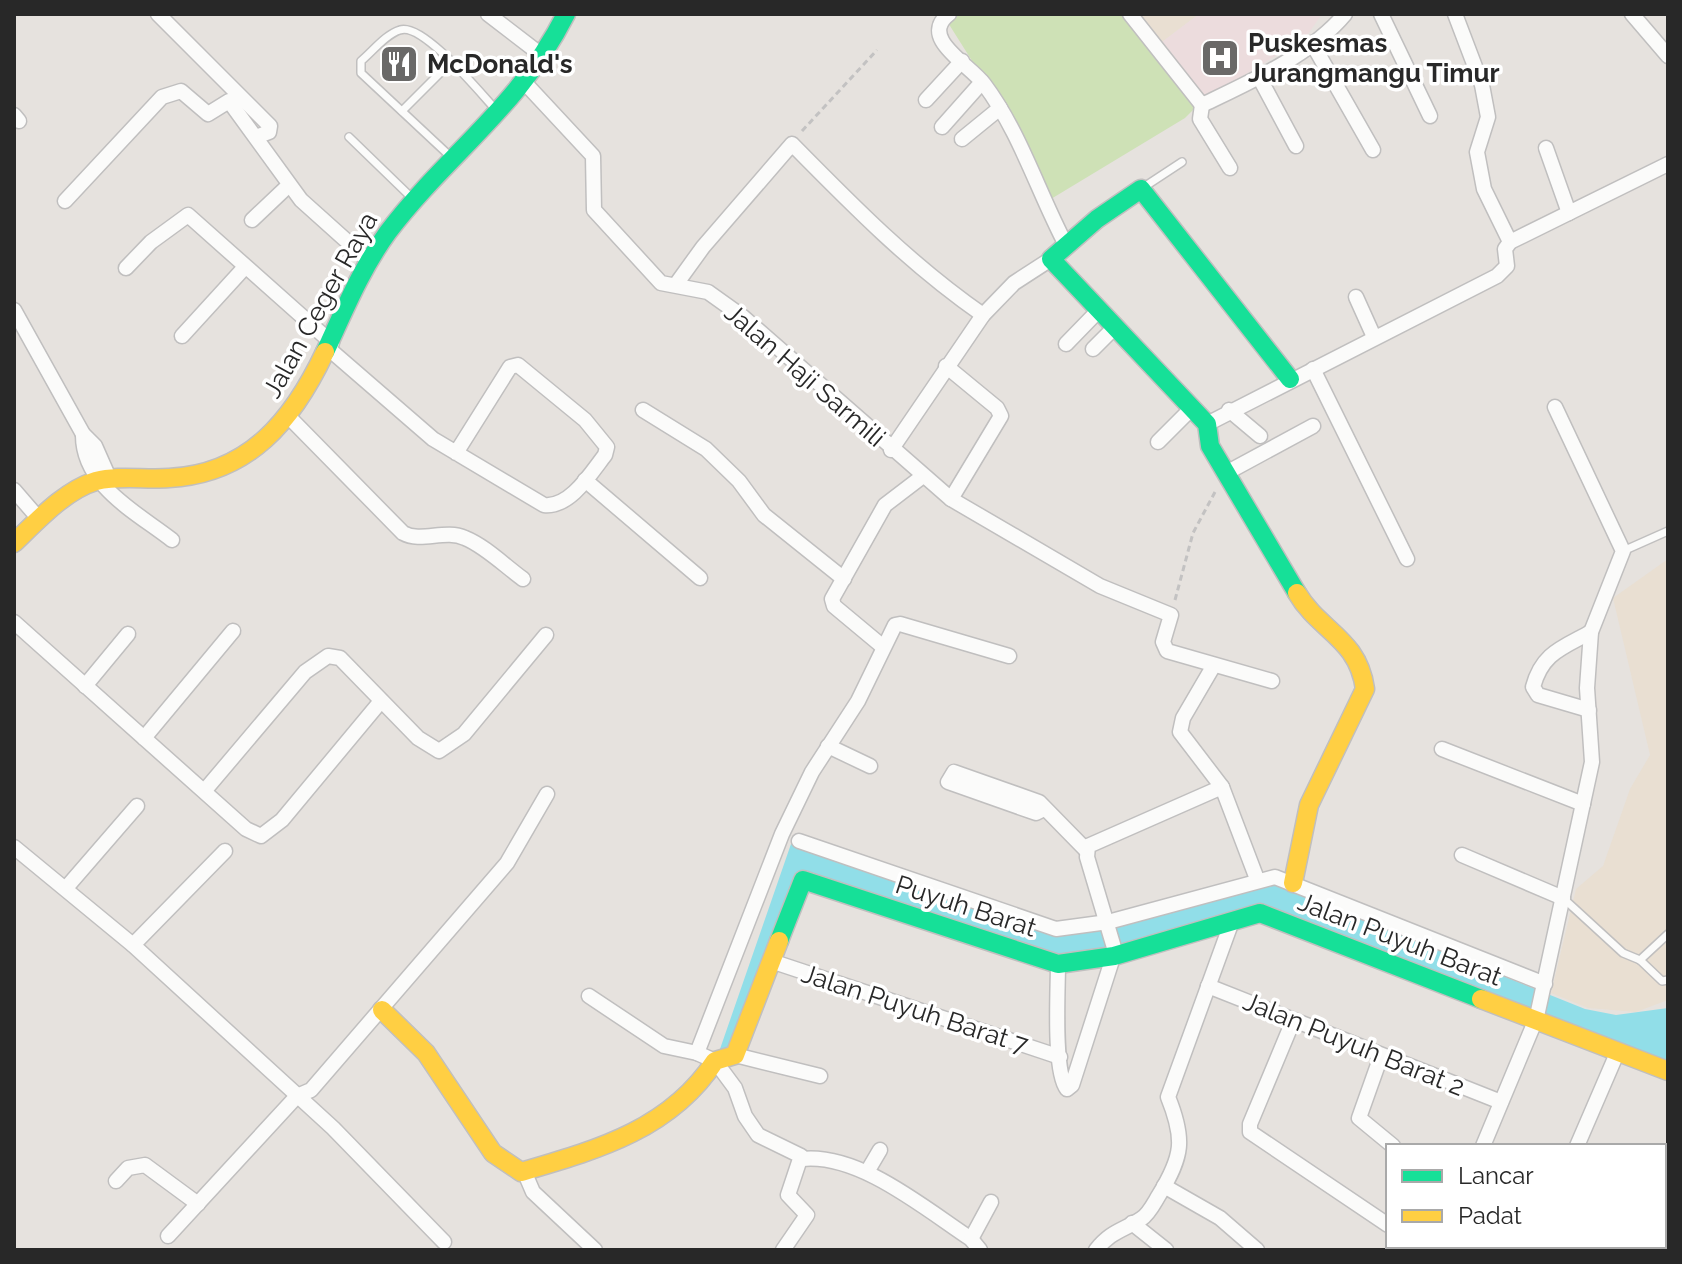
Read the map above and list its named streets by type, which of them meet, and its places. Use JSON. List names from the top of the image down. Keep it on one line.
{"streets":{"street":["Jalan Ceger Raya","Jalan Haji Sarmili","Puyuh Barat","Jalan Puyuh Barat","Jalan Puyuh Barat 7","Jalan Puyuh Barat 2"]},"crossings":[["Jalan Ceger Raya","Jalan Haji Sarmili"],["Puyuh Barat","Jalan Puyuh Barat"],["Puyuh Barat","Jalan Puyuh Barat 7"]],"places":{"hospital":["Puskesmas Jurangmangu Timur"],"restaurant":["McDonald's"]},"legend":["Lancar","Padat"]}
